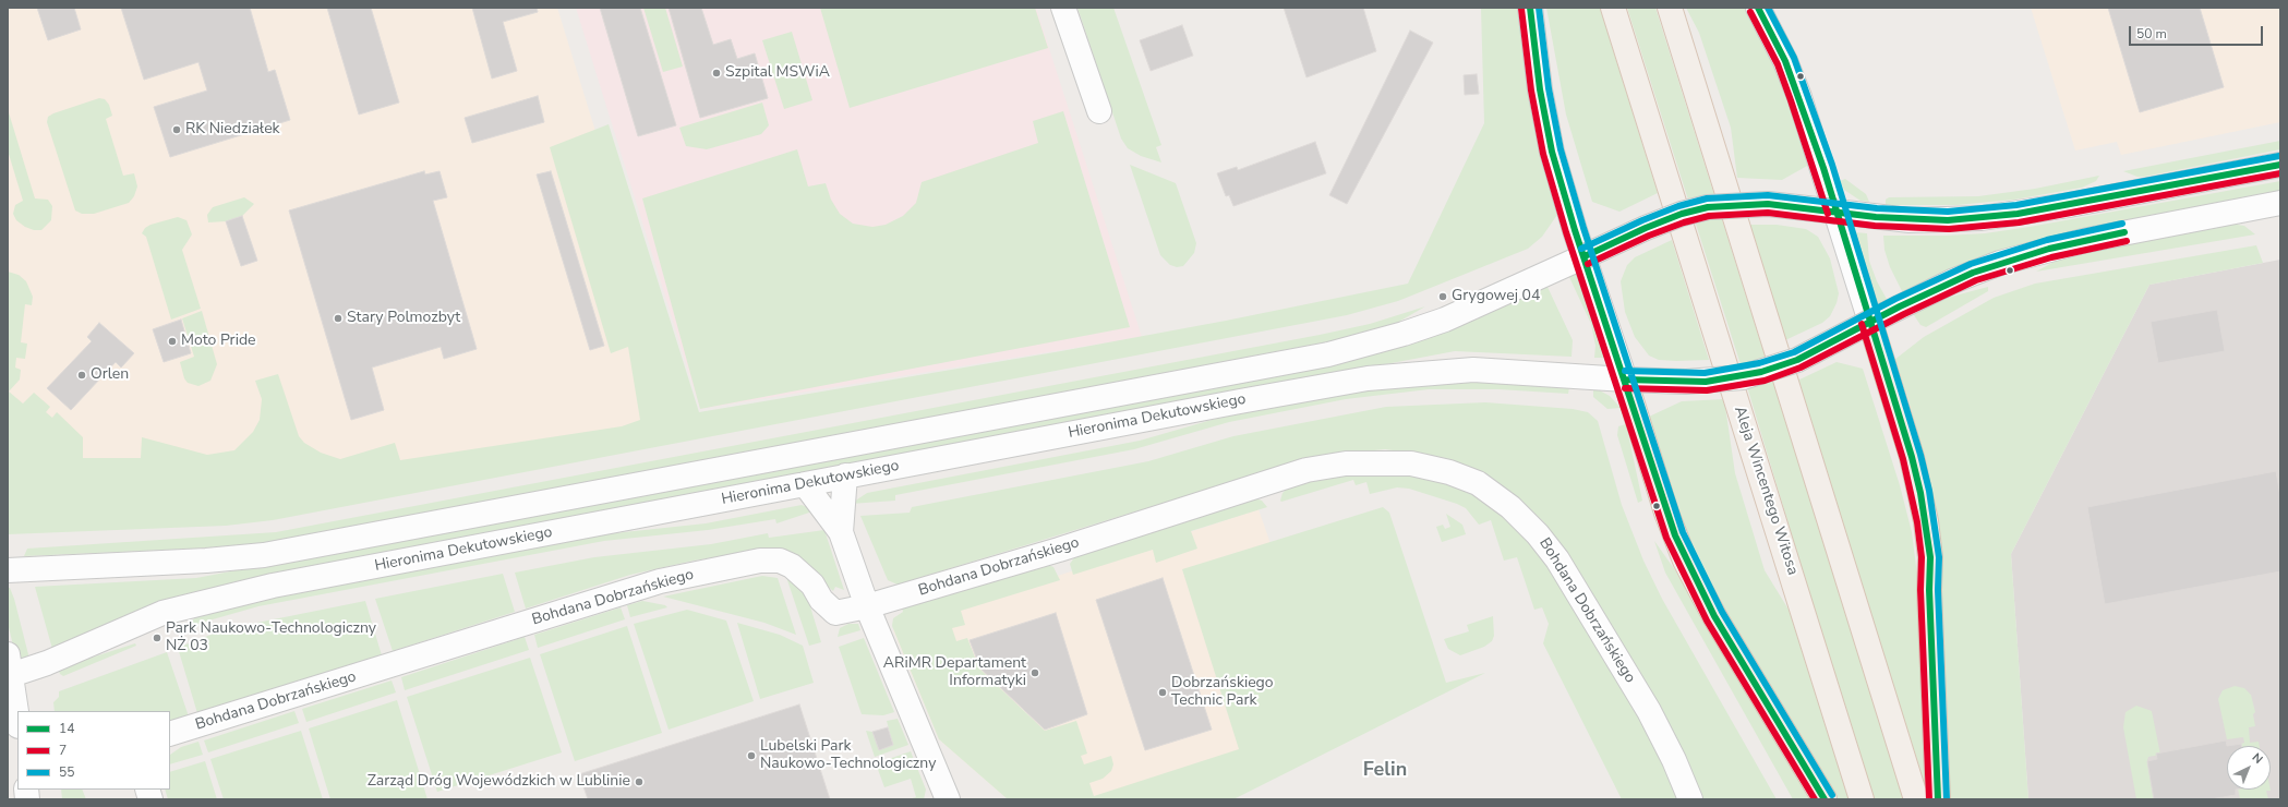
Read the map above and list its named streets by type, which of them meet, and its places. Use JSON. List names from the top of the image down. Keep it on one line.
{"streets":{"main road":["Aleja Wincentego Witosa"],"street":["Hieronima Dekutowskiego","Bohdana Dobrzańskiego"]},"districts":["Felin"],"places":["Szpital MSWiA","RK Niedziałek","Grygowej 04","Stary Polmozbyt","Moto Pride","Orlen","Park Naukowo-Technologiczny NŻ 03","ARiMR Departament Informatyki","Dobrzańskiego Technic Park","Lubelski Park Naukowo-Technologiczny","Zarząd Dróg Wojewódzkich w Lublinie"],"lines":["transit line 14","transit line 55","transit line 7"],"legend":["14","7","55"],"scale_bar":"50 m","north":"top right"}
